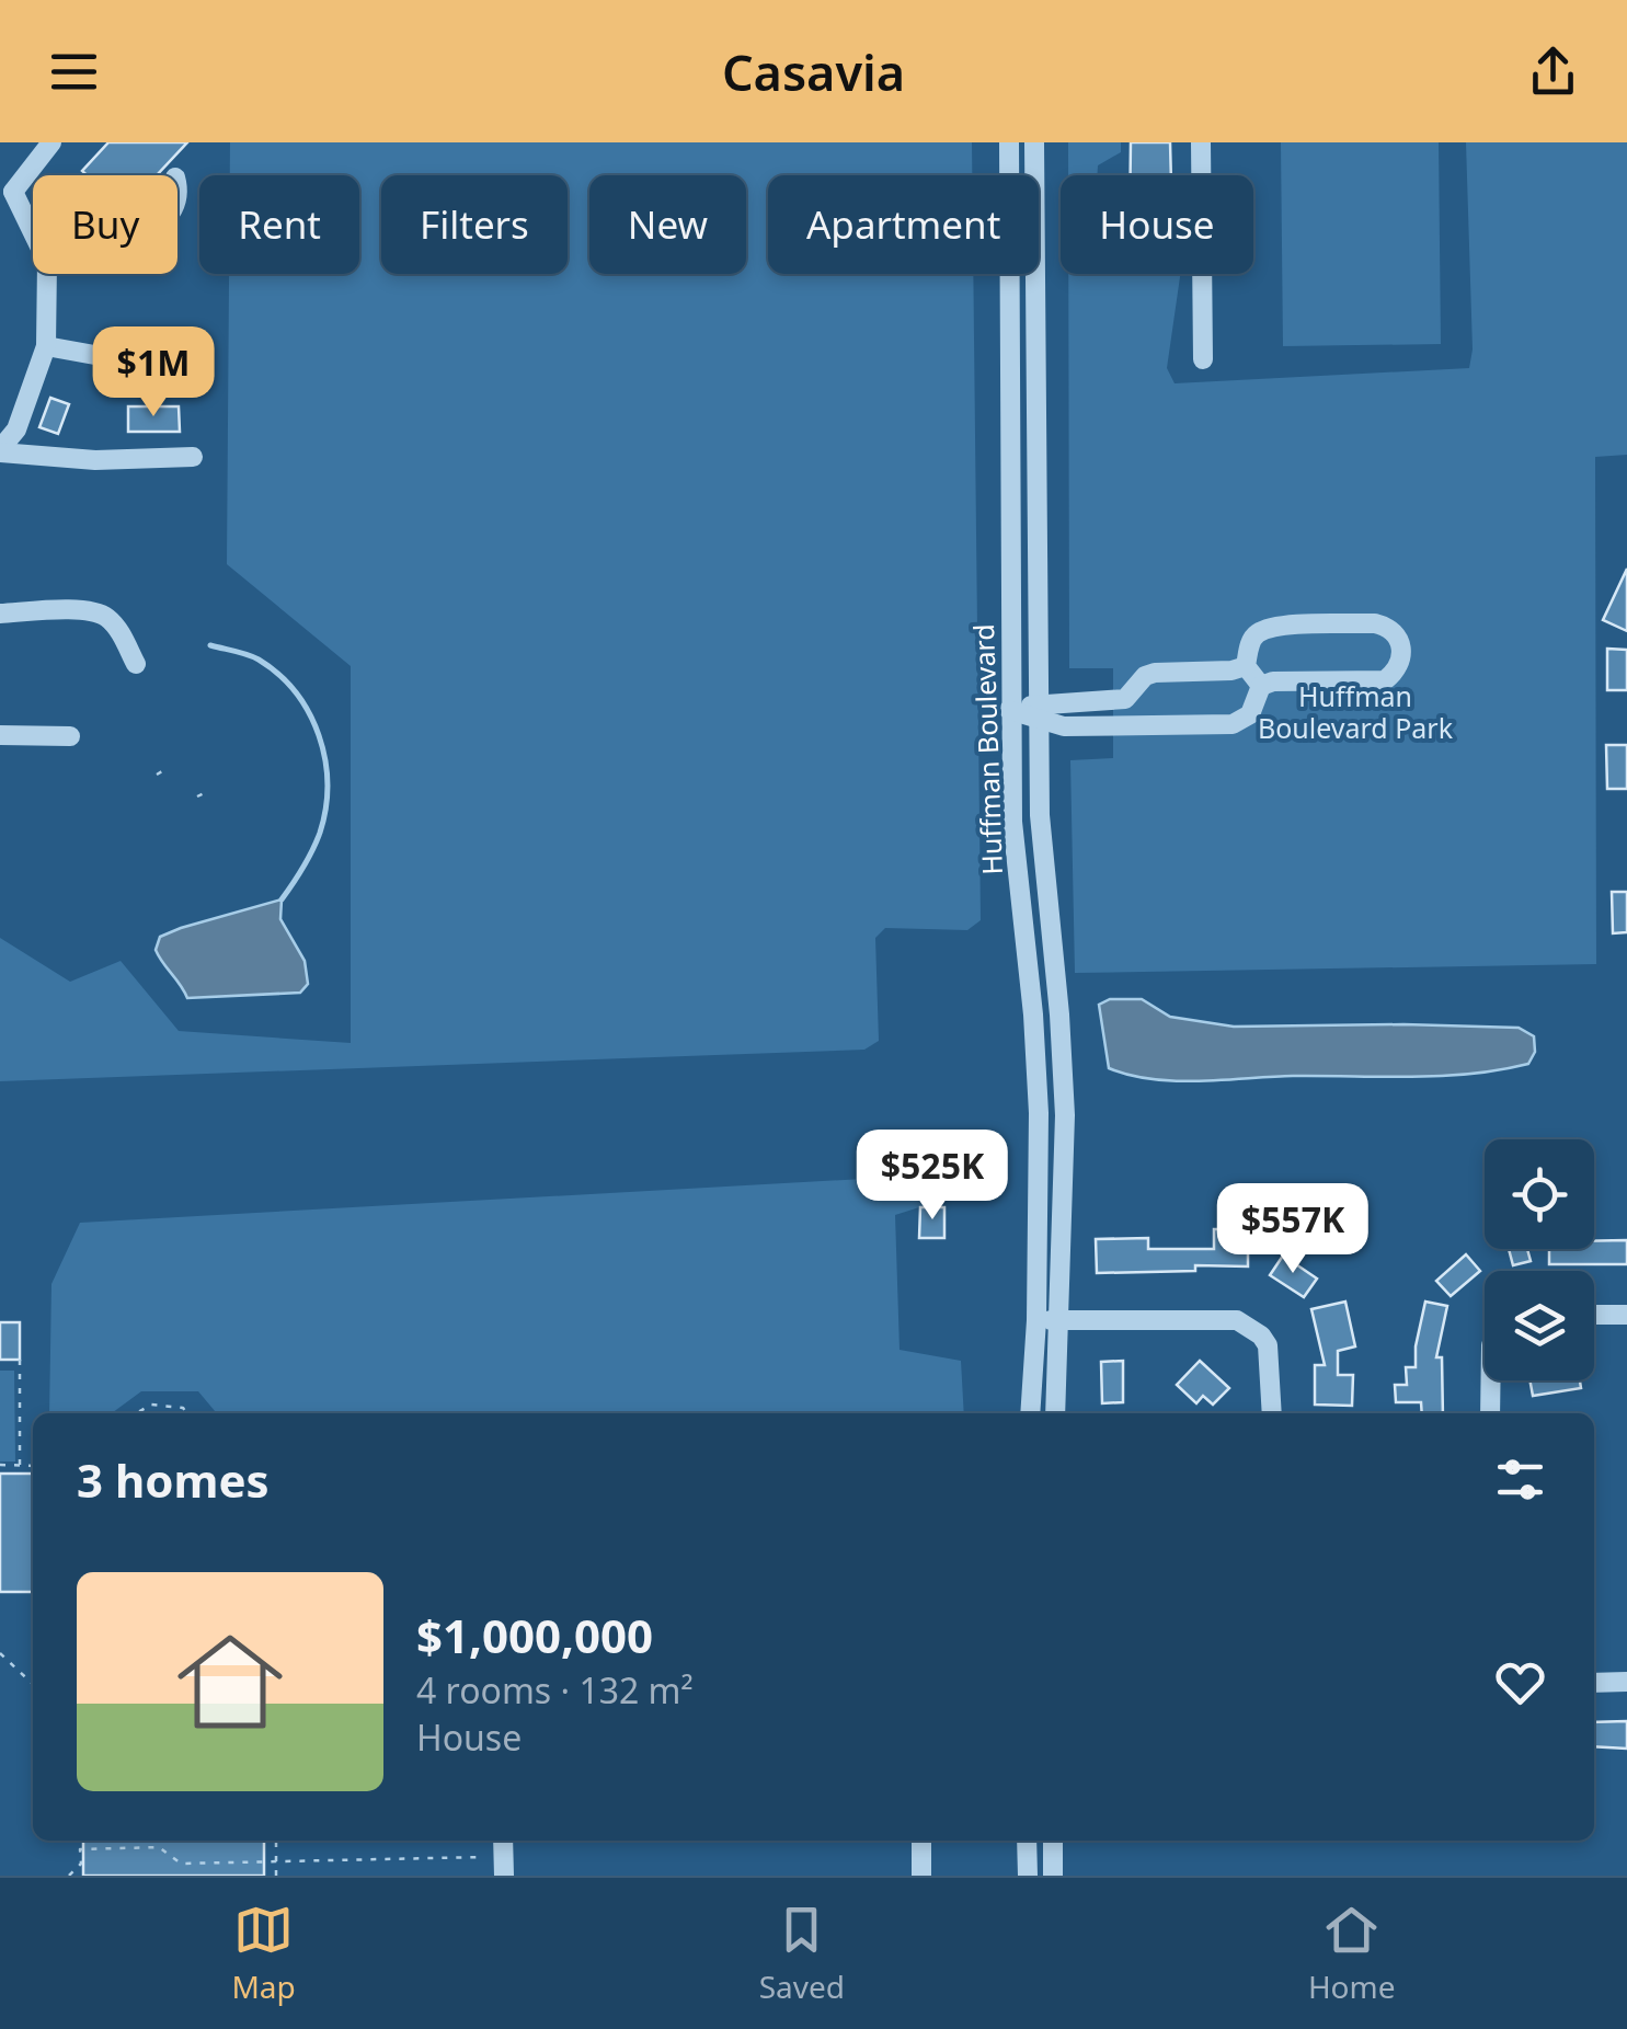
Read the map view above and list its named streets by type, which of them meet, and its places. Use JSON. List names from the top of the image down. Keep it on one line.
{"streets":{"street":["Huffman Boulevard"]},"parks":["Huffman Boulevard Park"],"page":{"header":"Casavia","chip":["Buy","Rent","Filters","New","Apartment","House"],"price":["$1M","$525K","$557K"],"heading":"3 homes","list":[{"name":"$1,000,000","note":"4 rooms · 132 m² · House"}],"tabs":["Map","Saved","Home"]}}
